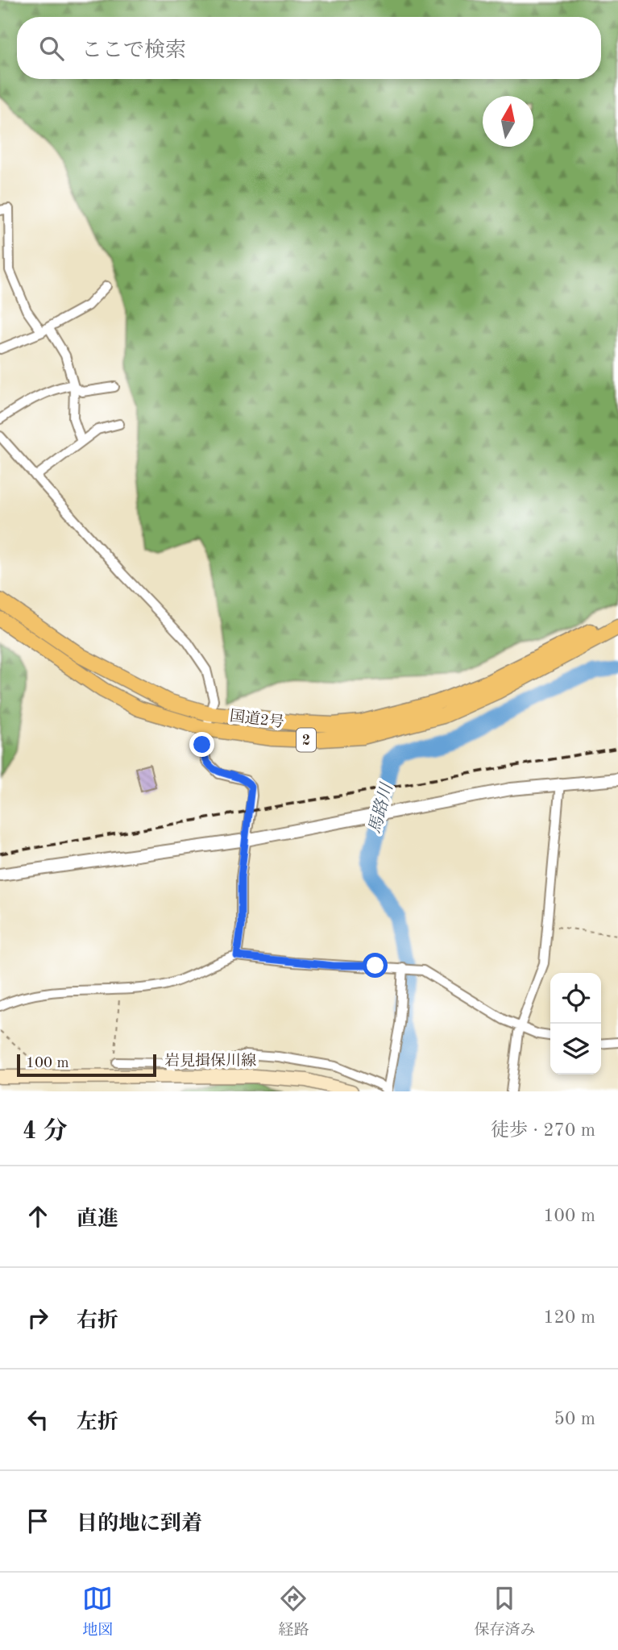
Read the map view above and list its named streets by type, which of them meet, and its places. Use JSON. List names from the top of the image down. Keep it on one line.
{"streets":{"highway":["国道2号","2"],"main road":["岩見揖保川線"]},"crossings":[["国道2号","2"]],"water":["馬路川"],"scale_bar":"100 m","north":"top","page":{"search":"ここで検索","scale":"100 m","heading":["4 分","徒歩 · 270 m"],"list":[["直進","100 m"],["右折","120 m"],["左折","50 m"],"目的地に到着"],"nav":["地図","経路","保存済み"]}}
